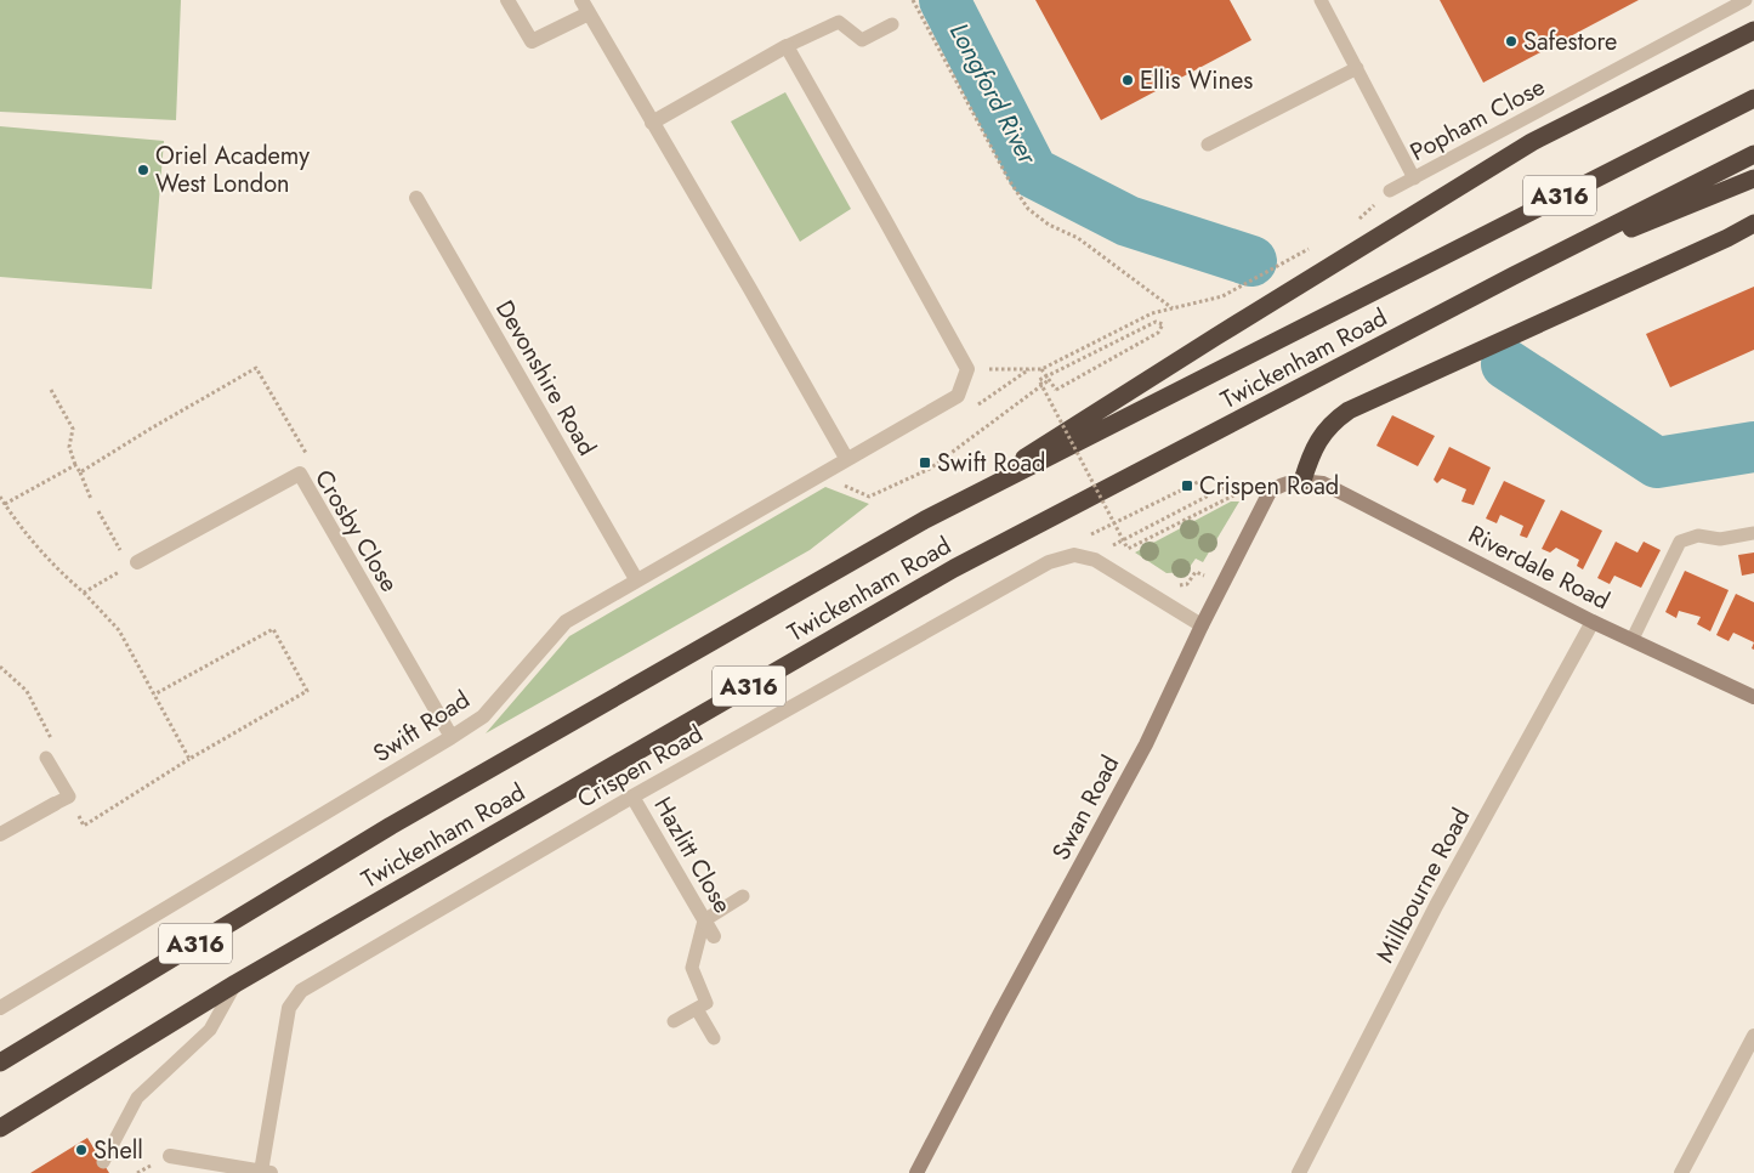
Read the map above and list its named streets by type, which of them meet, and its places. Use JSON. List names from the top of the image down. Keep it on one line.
{"streets":{"highway":["A316","Twickenham Road"],"street":["Devonshire Road","Crosby Close","Riverdale Road","Swift Road","Crispen Road","Swan Road","Hazlitt Close","Millbourne Road"],"lane":["Popham Close"]},"crossings":[["Devonshire Road","Swift Road"],["Crosby Close","Swift Road"],["Riverdale Road","Swan Road"],["Riverdale Road","Millbourne Road"],["Crispen Road","Swan Road"],["Crispen Road","Hazlitt Close"]],"water":["Longford River"],"places":{"other":["Safestore","Ellis Wines","Oriel Academy West London","Shell"],"transit":["Swift Road","Crispen Road"]}}
